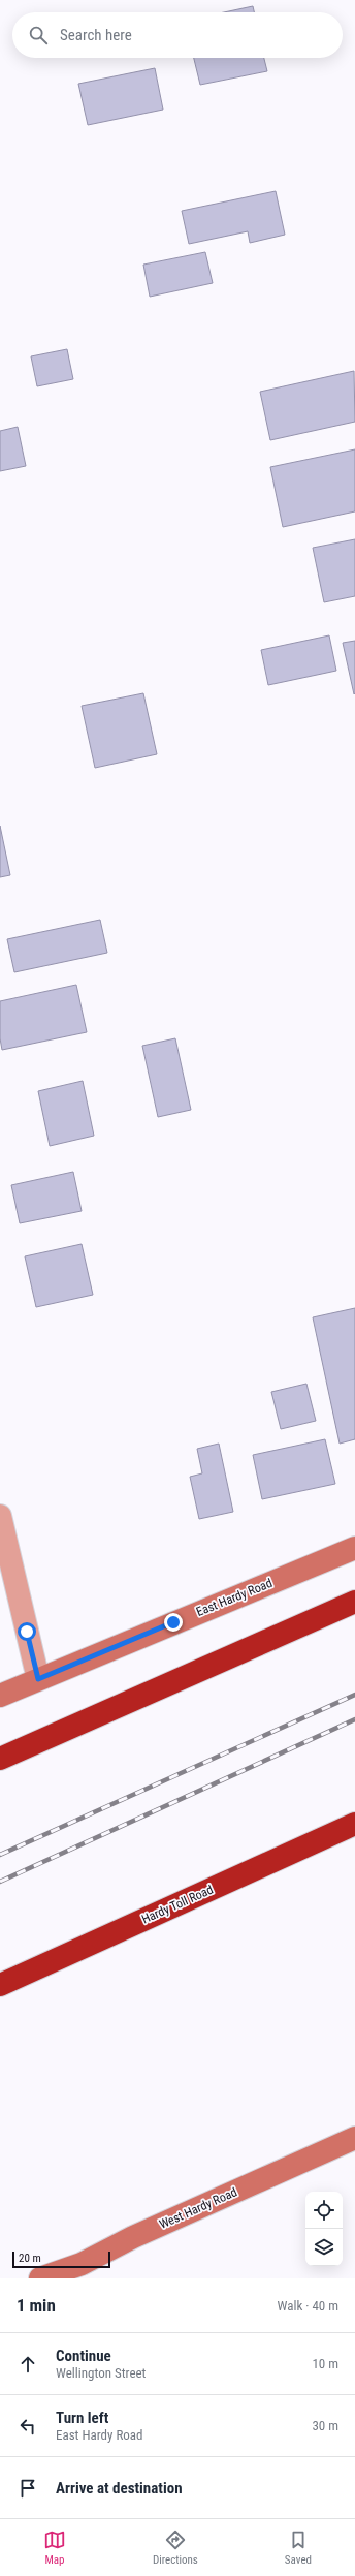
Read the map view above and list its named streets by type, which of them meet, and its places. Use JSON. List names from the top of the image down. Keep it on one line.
{"streets":{"highway":["Hardy Toll Road"],"main road":["East Hardy Road","West Hardy Road"]},"scale_bar":"20 m","page":{"search":"Search here","scale":"20 m","heading":["1 min","Walk · 40 m"],"list":[["Continue","Wellington Street","10 m"],["Turn left","East Hardy Road","30 m"],"Arrive at destination"],"nav":["Map","Directions","Saved"]}}
